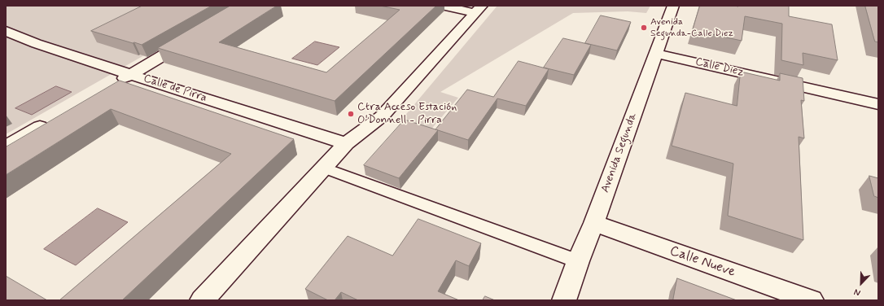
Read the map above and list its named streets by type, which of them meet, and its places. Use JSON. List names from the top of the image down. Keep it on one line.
{"streets":{"street":["Calle Diez","Calle de Pirra","Avenida Segunda","Calle Nueve"]},"crossings":[["Calle Diez","Avenida Segunda"],["Avenida Segunda","Calle Nueve"]],"places":["Avenida Segunda-Calle Diez","Ctra Acceso Estación O'Donnell - Pirra"],"north":"bottom left"}
